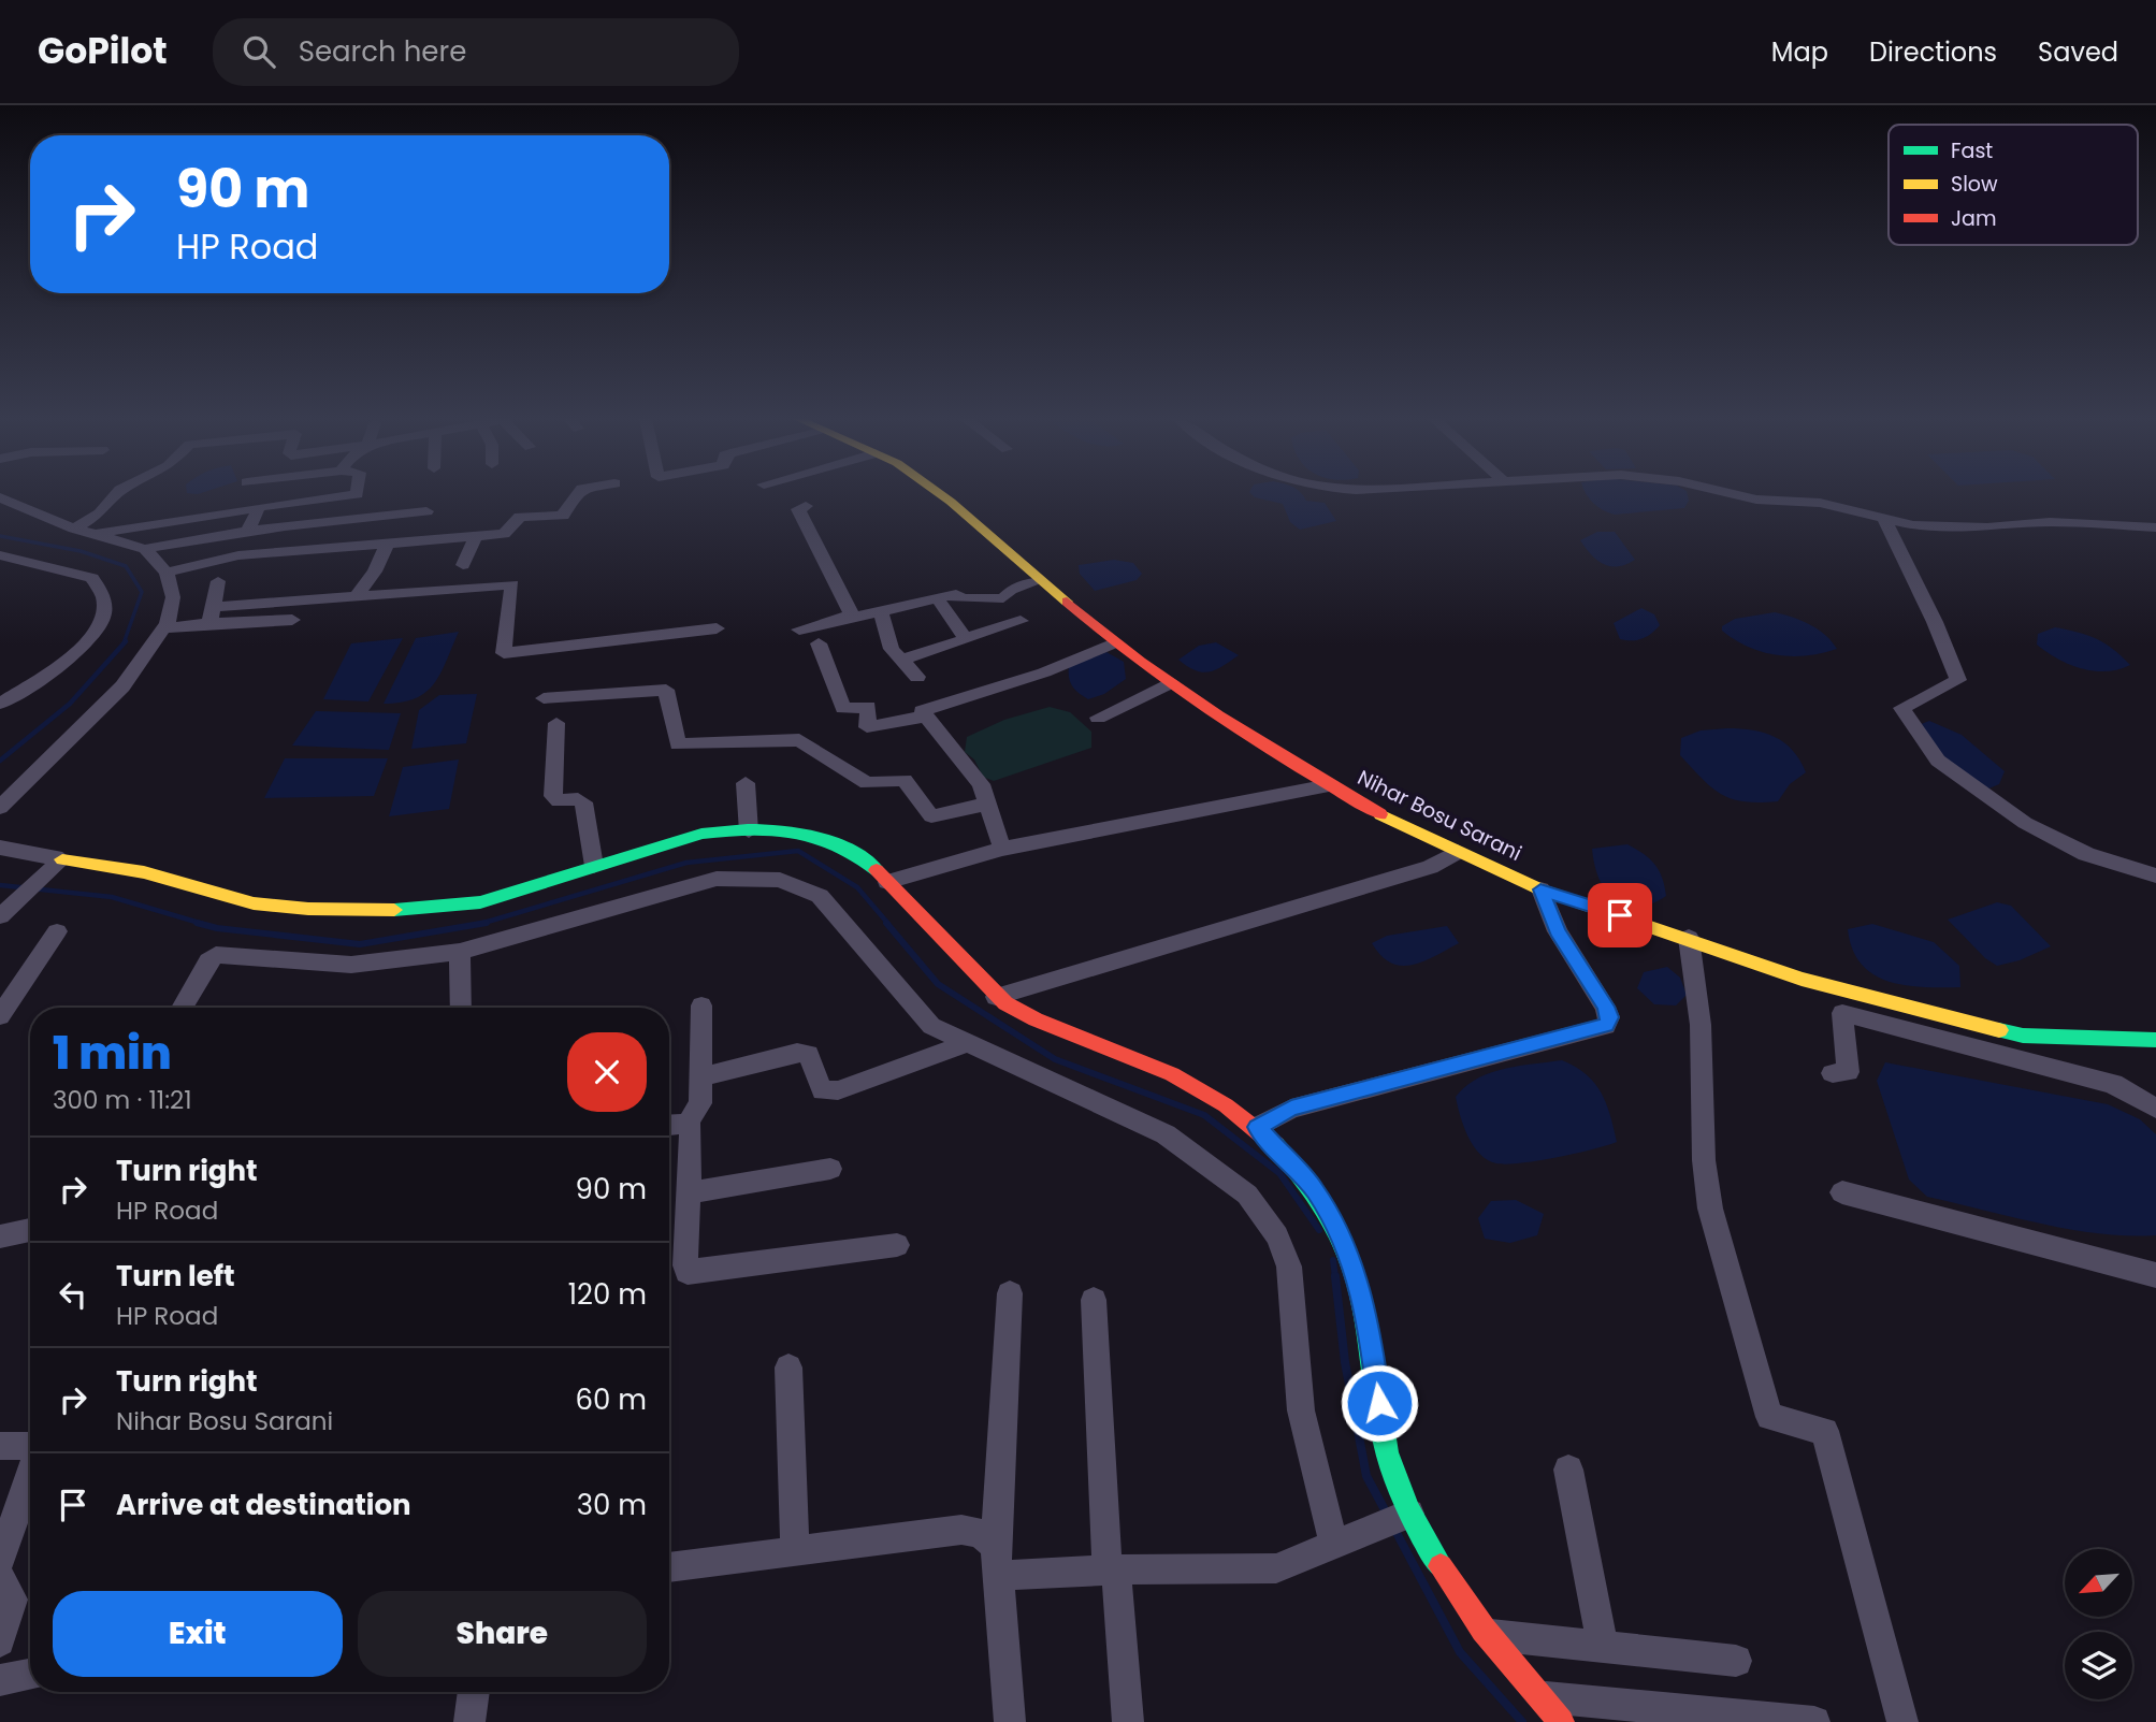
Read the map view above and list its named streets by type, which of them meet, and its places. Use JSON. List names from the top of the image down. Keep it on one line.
{"streets":{"street":["Nihar Bosu Sarani"]},"legend":["Fast","Slow","Jam"],"north":"bottom left","page":{"header":"GoPilot","search":"Search here","nav":["Map","Directions","Saved"],"turn":["90 m","HP Road"],"heading":["1 min","300 m · 11:21"],"list":[{"name":"Turn right","note":"HP Road","value":"90 m"},{"name":"Turn left","note":"HP Road","value":"120 m"},{"name":"Turn right","note":"Nihar Bosu Sarani","value":"60 m"},{"name":"Arrive at destination","value":"30 m"}],"buttons":["Exit","Share"]}}
